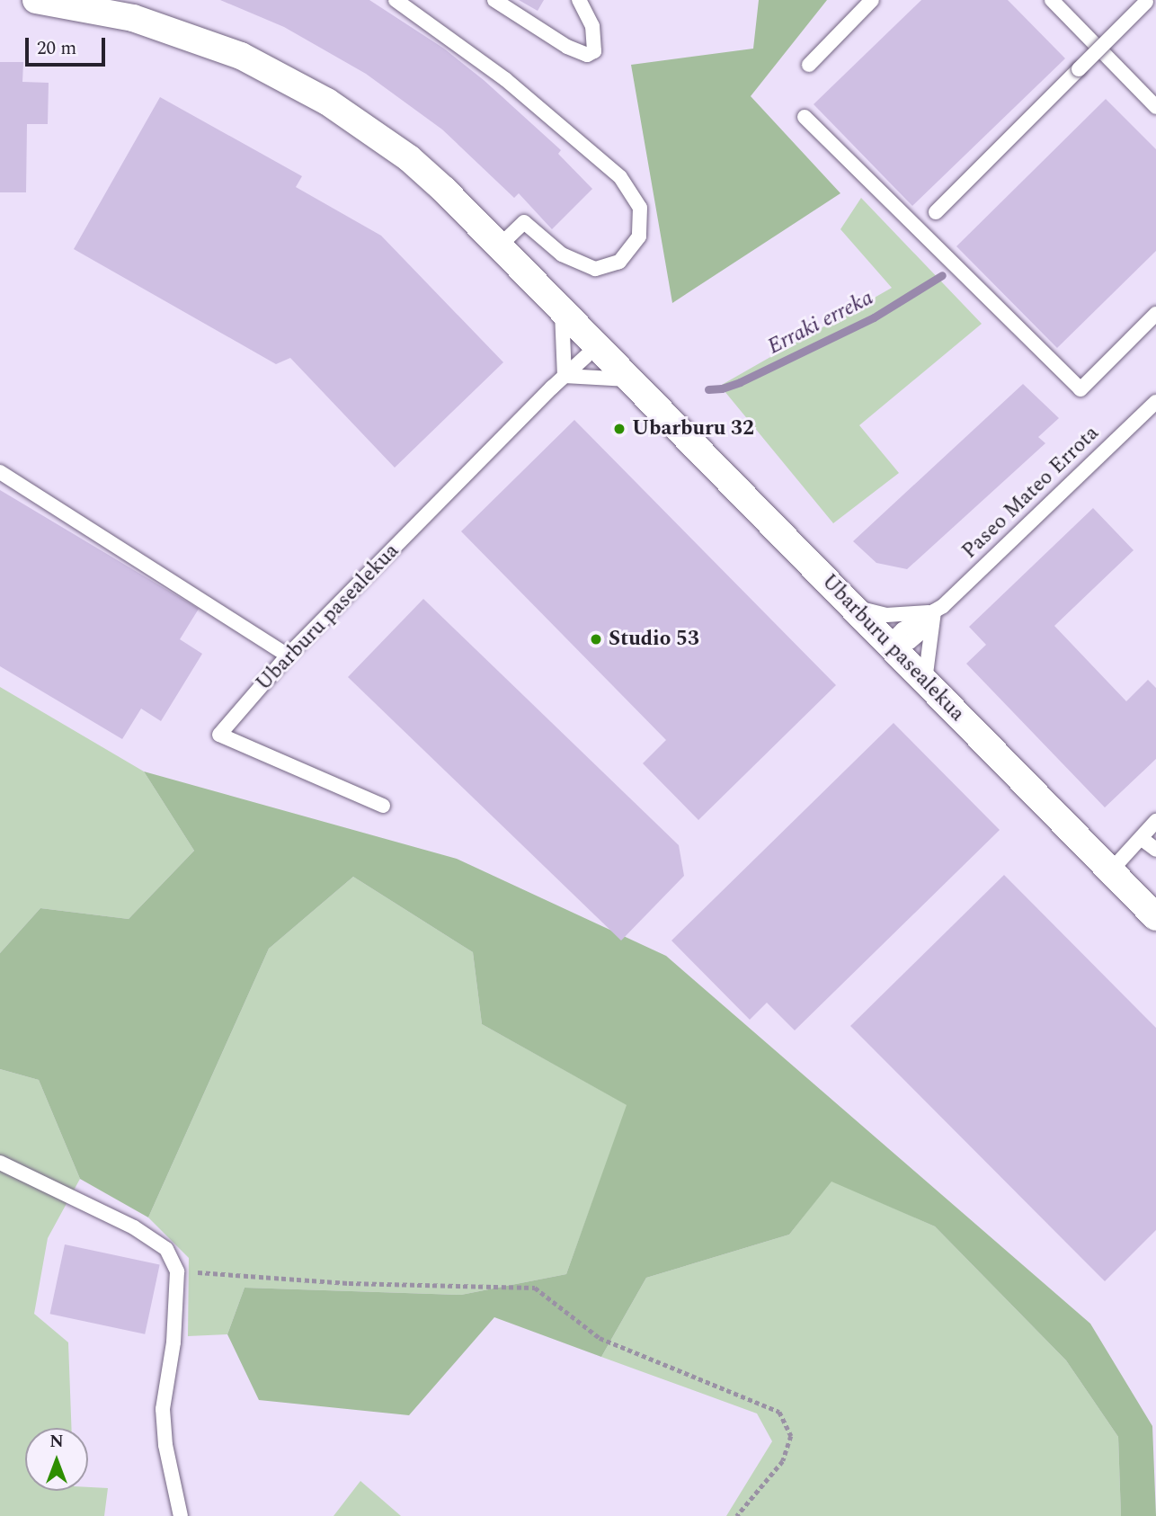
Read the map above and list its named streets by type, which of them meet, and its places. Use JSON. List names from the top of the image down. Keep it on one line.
{"streets":{"street":["Ubarburu pasealekua"],"lane":["Paseo Mateo Errota"]},"crossings":[["Paseo Mateo Errota","Ubarburu pasealekua"]],"water":["Erraki erreka"],"places":["Ubarburu 32","Studio 53"],"scale_bar":"20 m","north":"top"}
